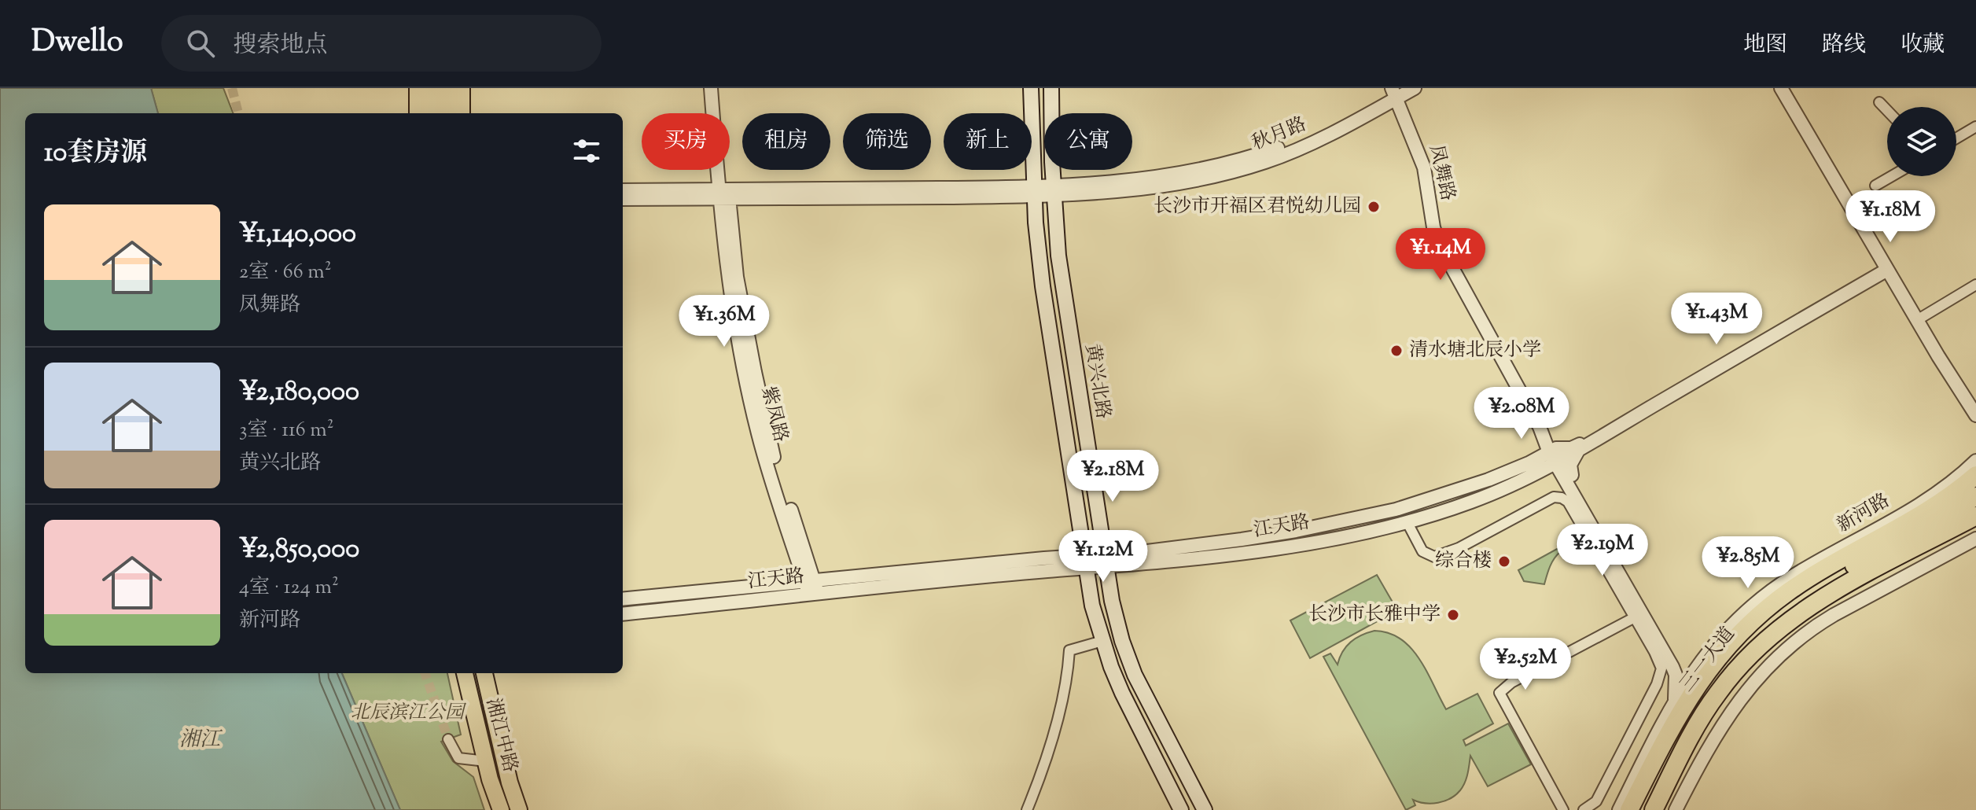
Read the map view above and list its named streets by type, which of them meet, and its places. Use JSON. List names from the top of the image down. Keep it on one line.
{"streets":{"highway":["三一大道"],"main road":["黄兴北路","湘江中路"],"street":["秋月路","凤舞路","紫凤路","新河路","江天路"]},"crossings":[["秋月路","凤舞路"],["秋月路","黄兴北路"],["秋月路","紫凤路"],["凤舞路","新河路"],["凤舞路","江天路"],["黄兴北路","江天路"],["紫凤路","江天路"],["新河路","三一大道"]],"water":["湘江"],"parks":["北辰滨江公园"],"places":["长沙市开福区君悦幼儿园","清水塘北辰小学","综合楼","长沙市长雅中学"],"page":{"header":"Dwello","search":"搜索地点","nav":["地图","路线","收藏"],"chip":["买房","租房","筛选","新上","公寓"],"heading":"10套房源","list":[{"name":"¥1,140,000","note":"2室 · 66 m² · 凤舞路"},{"name":"¥2,180,000","note":"3室 · 116 m² · 黄兴北路"},{"name":"¥2,850,000","note":"4室 · 124 m² · 新河路"}],"price":["¥1.18M","¥1.14M","¥1.43M","¥1.36M","¥2.08M","¥2.18M","¥2.19M","¥1.12M","¥2.85M","¥2.52M"]}}
